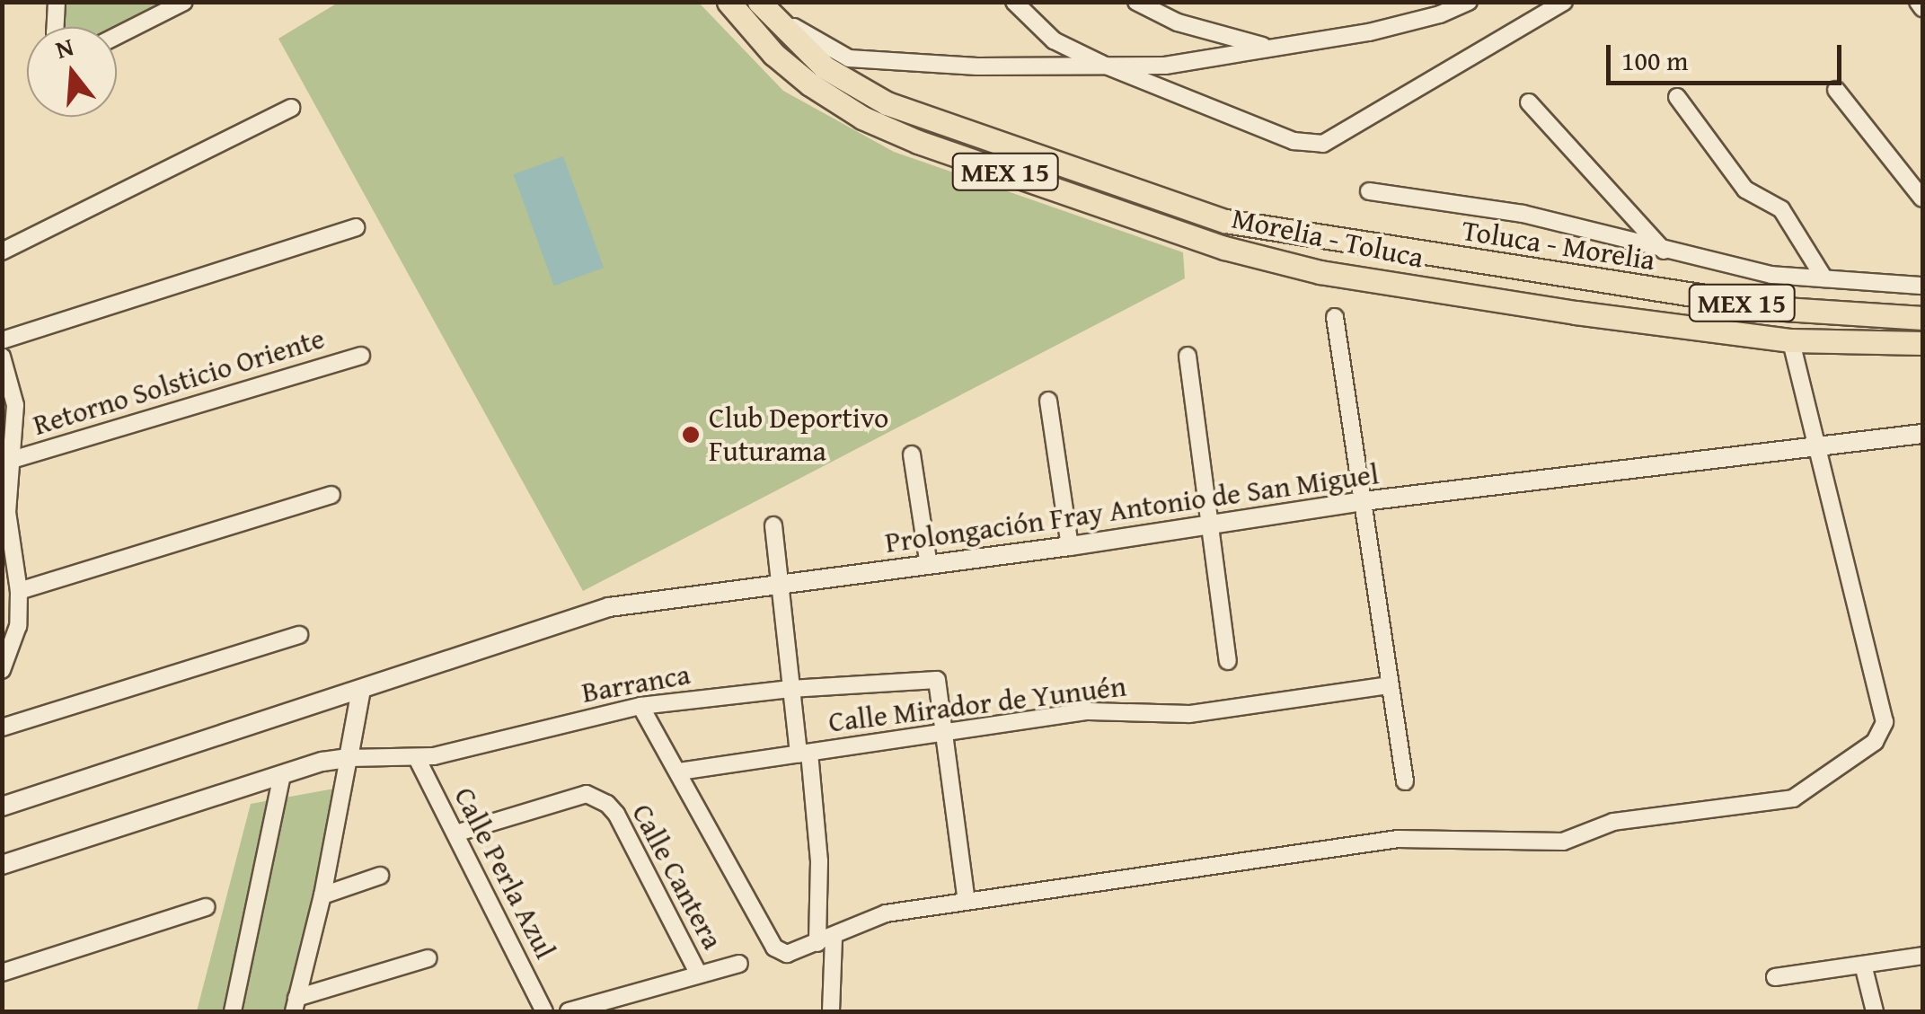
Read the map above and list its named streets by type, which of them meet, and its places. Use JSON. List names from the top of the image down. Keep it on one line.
{"streets":{"main road":["MEX 15","Morelia - Toluca","Toluca - Morelia"],"street":["Retorno Solsticio Oriente","Prolongación Fray Antonio de San Miguel","Barranca","Calle Mirador de Yunuén","Calle Perla Azul","Calle Cantera"]},"crossings":[["Barranca","Calle Mirador de Yunuén"],["Barranca","Calle Perla Azul"],["Calle Perla Azul","Calle Cantera"]],"places":["Club Deportivo Futurama"],"scale_bar":"100 m","north":"top"}
